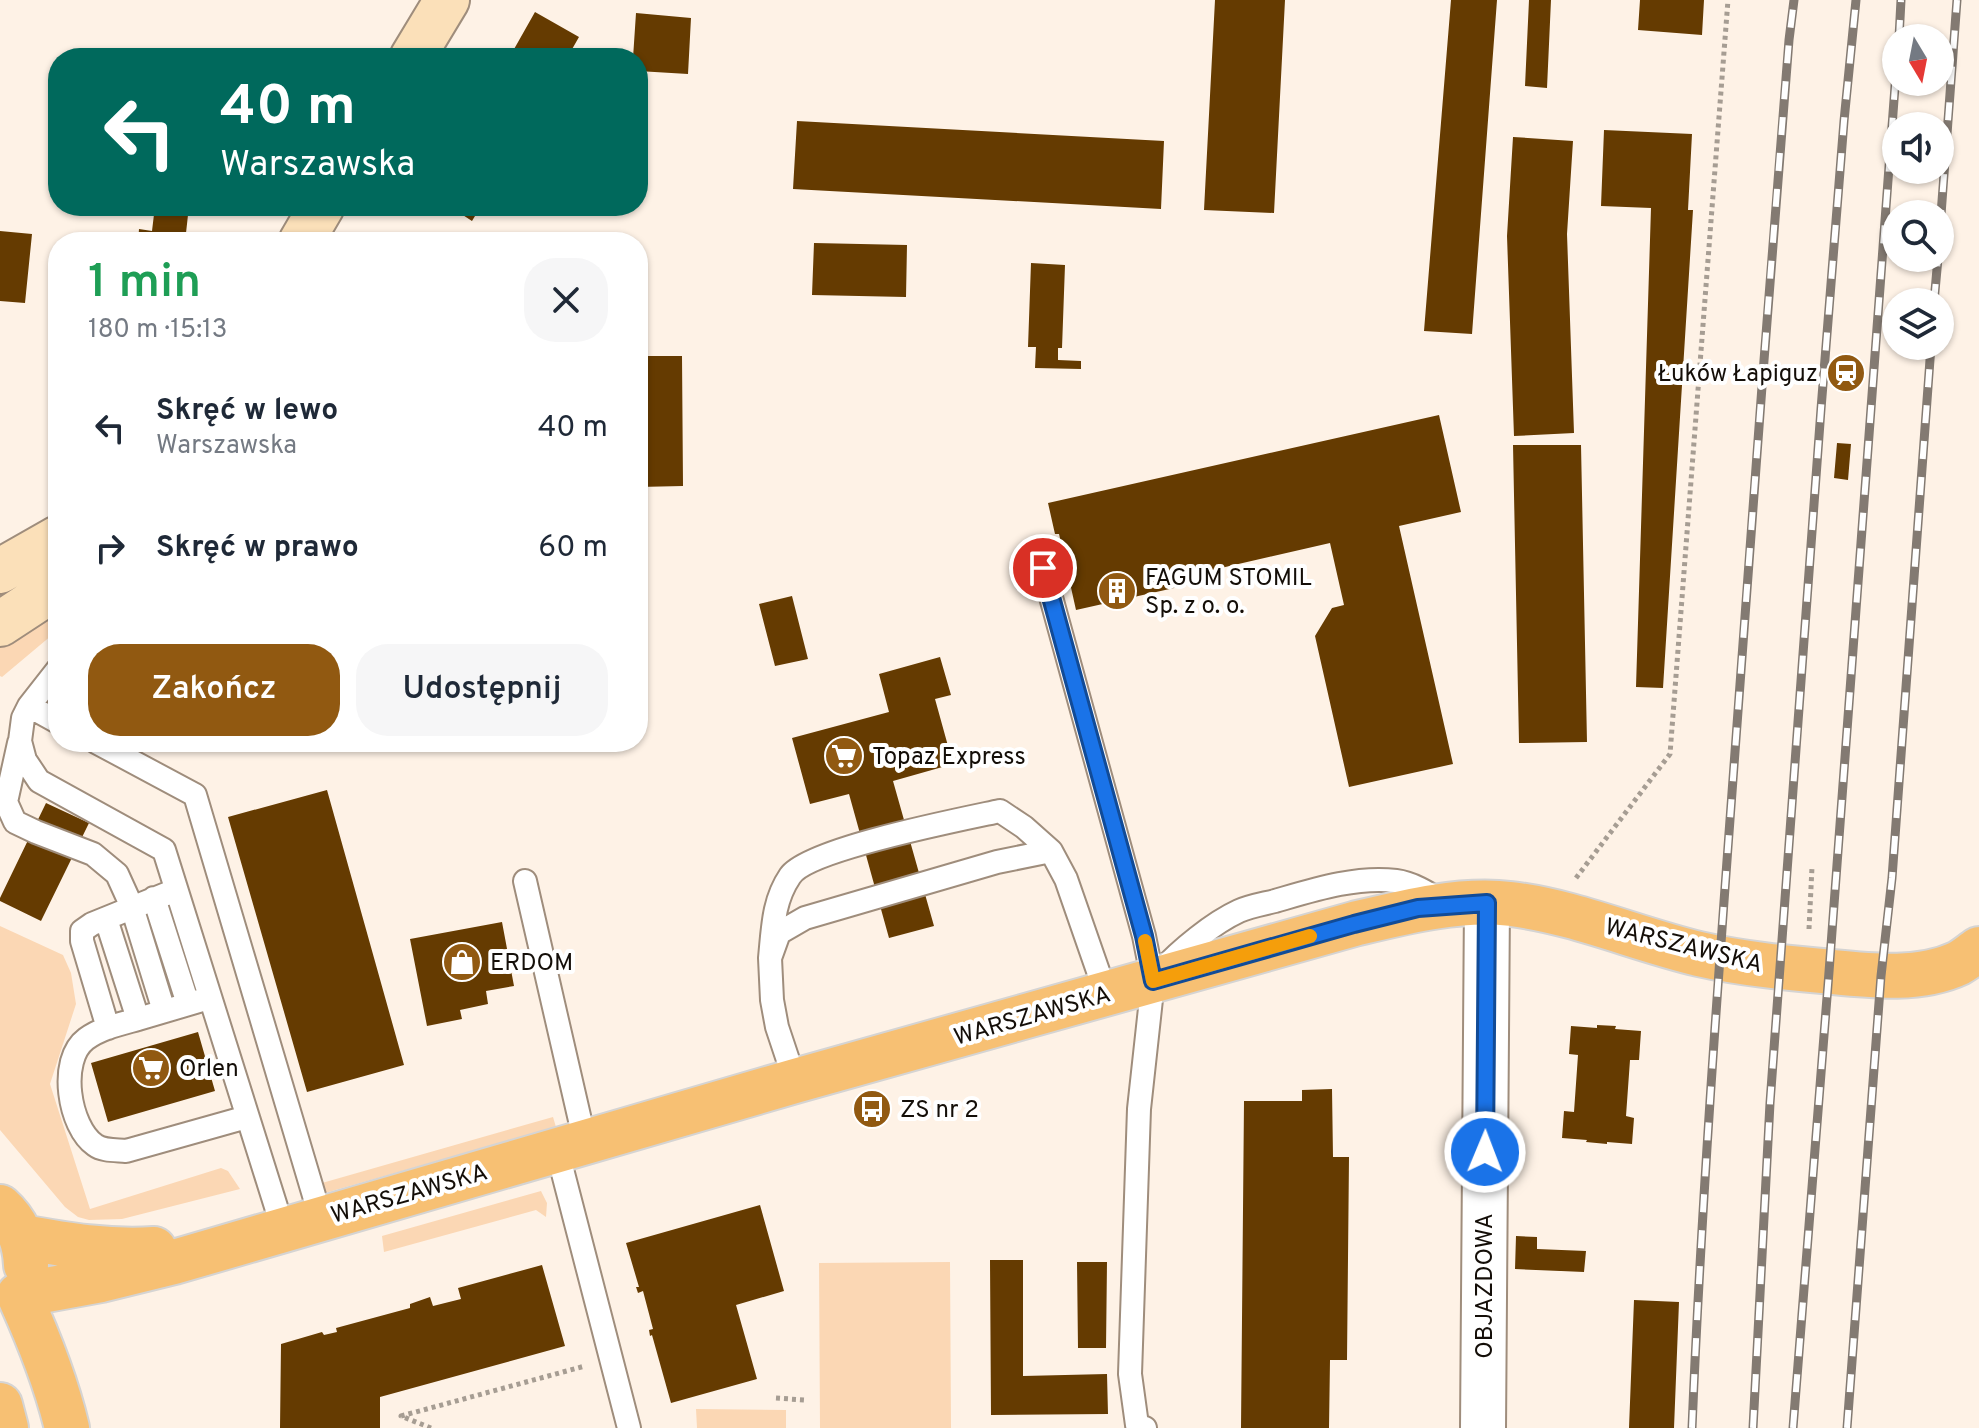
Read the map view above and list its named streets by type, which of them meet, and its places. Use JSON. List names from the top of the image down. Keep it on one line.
{"streets":{"main road":["WARSZAWSKA"],"street":["OBJAZDOWA"]},"crossings":[["WARSZAWSKA","OBJAZDOWA"]],"places":{"station":["Łuków Łapiguz"],"building":["FAGUM STOMIL Sp. z o. o."],"supermarket":["Topaz Express","Orlen"],"shop":["ERDOM"],"bus stop":["ZS nr 2"]},"north":"bottom","page":{"turn":["40 m","Warszawska"],"heading":["1 min","180 m · 15:13"],"list":[{"name":"Skręć w lewo","note":"Warszawska","value":"40 m"},{"name":"Skręć w prawo","value":"60 m"}],"buttons":["Zakończ","Udostępnij"]}}
